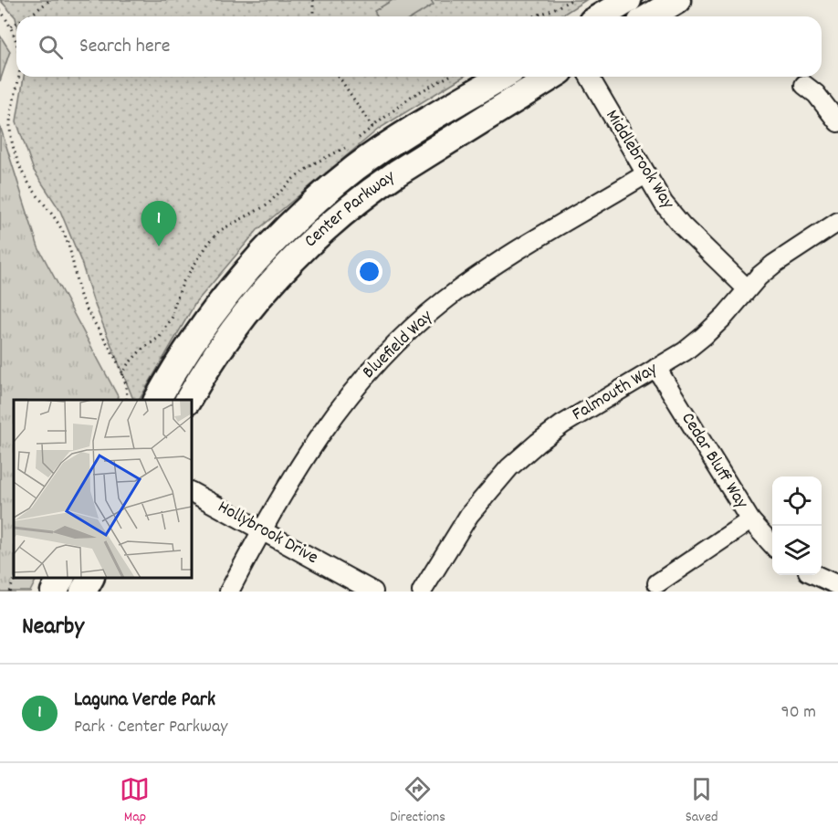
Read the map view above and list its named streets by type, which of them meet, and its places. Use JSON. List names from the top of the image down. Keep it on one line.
{"streets":{"main road":["Center Parkway"],"street":["Middlebrook Way","Bluefield Way","Falmouth Way","Cedar Bluff Way","Hollybrook Drive"]},"crossings":[["Middlebrook Way","Bluefield Way"],["Middlebrook Way","Falmouth Way"],["Bluefield Way","Hollybrook Drive"],["Falmouth Way","Cedar Bluff Way"]],"page":{"search":"Search here","pins":"1","heading":"Nearby","list":[{"mark":"1","name":"Laguna Verde Park","note":"Park · Center Parkway","value":"90 m"}],"nav":["Map","Directions","Saved"]}}
